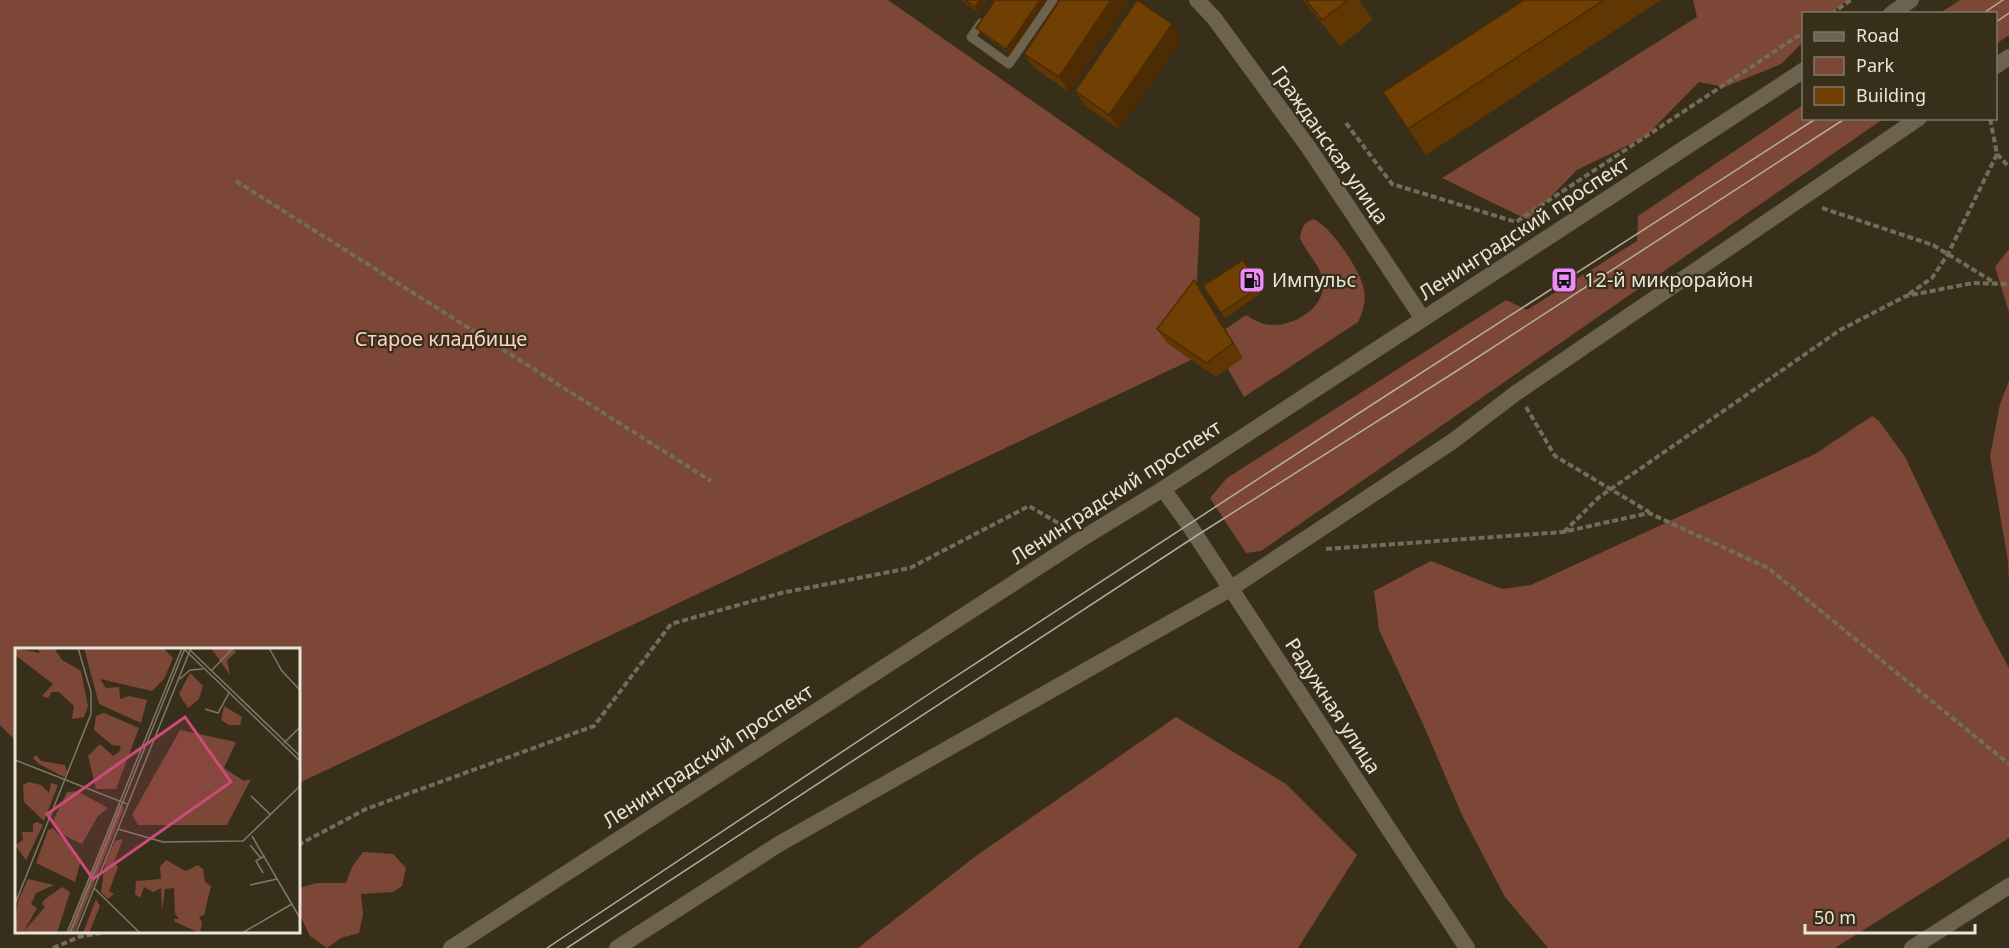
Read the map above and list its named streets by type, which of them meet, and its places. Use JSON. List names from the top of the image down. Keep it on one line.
{"streets":{"main road":["Гражданская улица","Ленинградский проспект","Радужная улица"]},"crossings":[["Гражданская улица","Ленинградский проспект"],["Ленинградский проспект","Радужная улица"]],"parks":["Старое кладбище"],"places":{"fuel station":["Импульс"],"bus stop":["12-й микрорайон"]},"legend":["Road","Park","Building"],"scale_bar":"50 m"}
